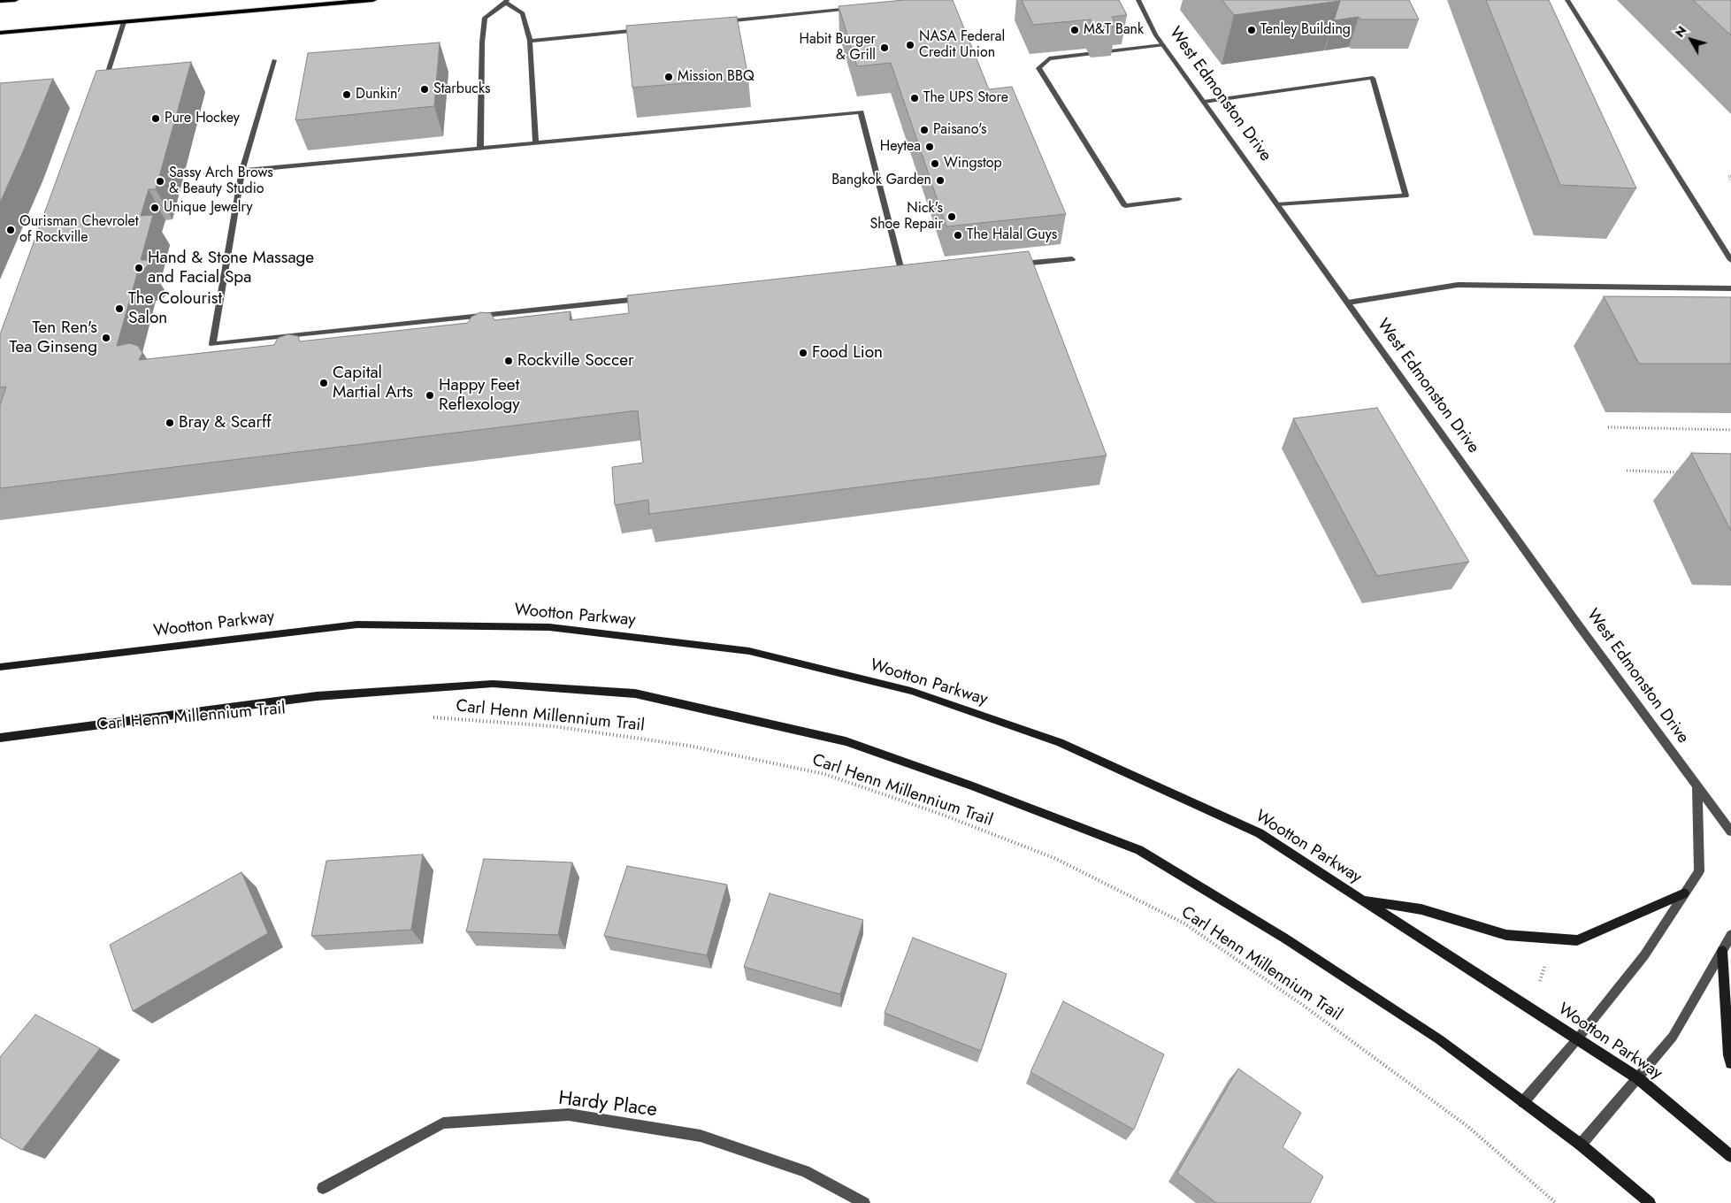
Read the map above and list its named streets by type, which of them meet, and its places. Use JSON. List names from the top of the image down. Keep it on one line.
{"streets":{"main road":["Wootton Parkway"],"street":["West Edmonston Drive","Hardy Place"],"path":["Carl Henn Millennium Trail"]},"places":["M&T Bank","Tenley Building","NASA Federal Credit Union","Habit Burger & Grill","Mission BBQ","Starbucks","Dunkin'","The UPS Store","Pure Hockey","Paisano's","Heytea","Wingstop","Bangkok Garden","Sassy Arch Brows & Beauty Studio","Unique Jewelry","Nick's Shoe Repair","Ourisman Chevrolet of Rockville","The Halal Guys","Hand & Stone Massage and Facial Spa","The Colourist Salon","Ten Ren's Tea Ginseng","Food Lion","Rockville Soccer","Capital Martial Arts","Happy Feet Reflexology","Bray & Scarff"],"north":"top left"}
